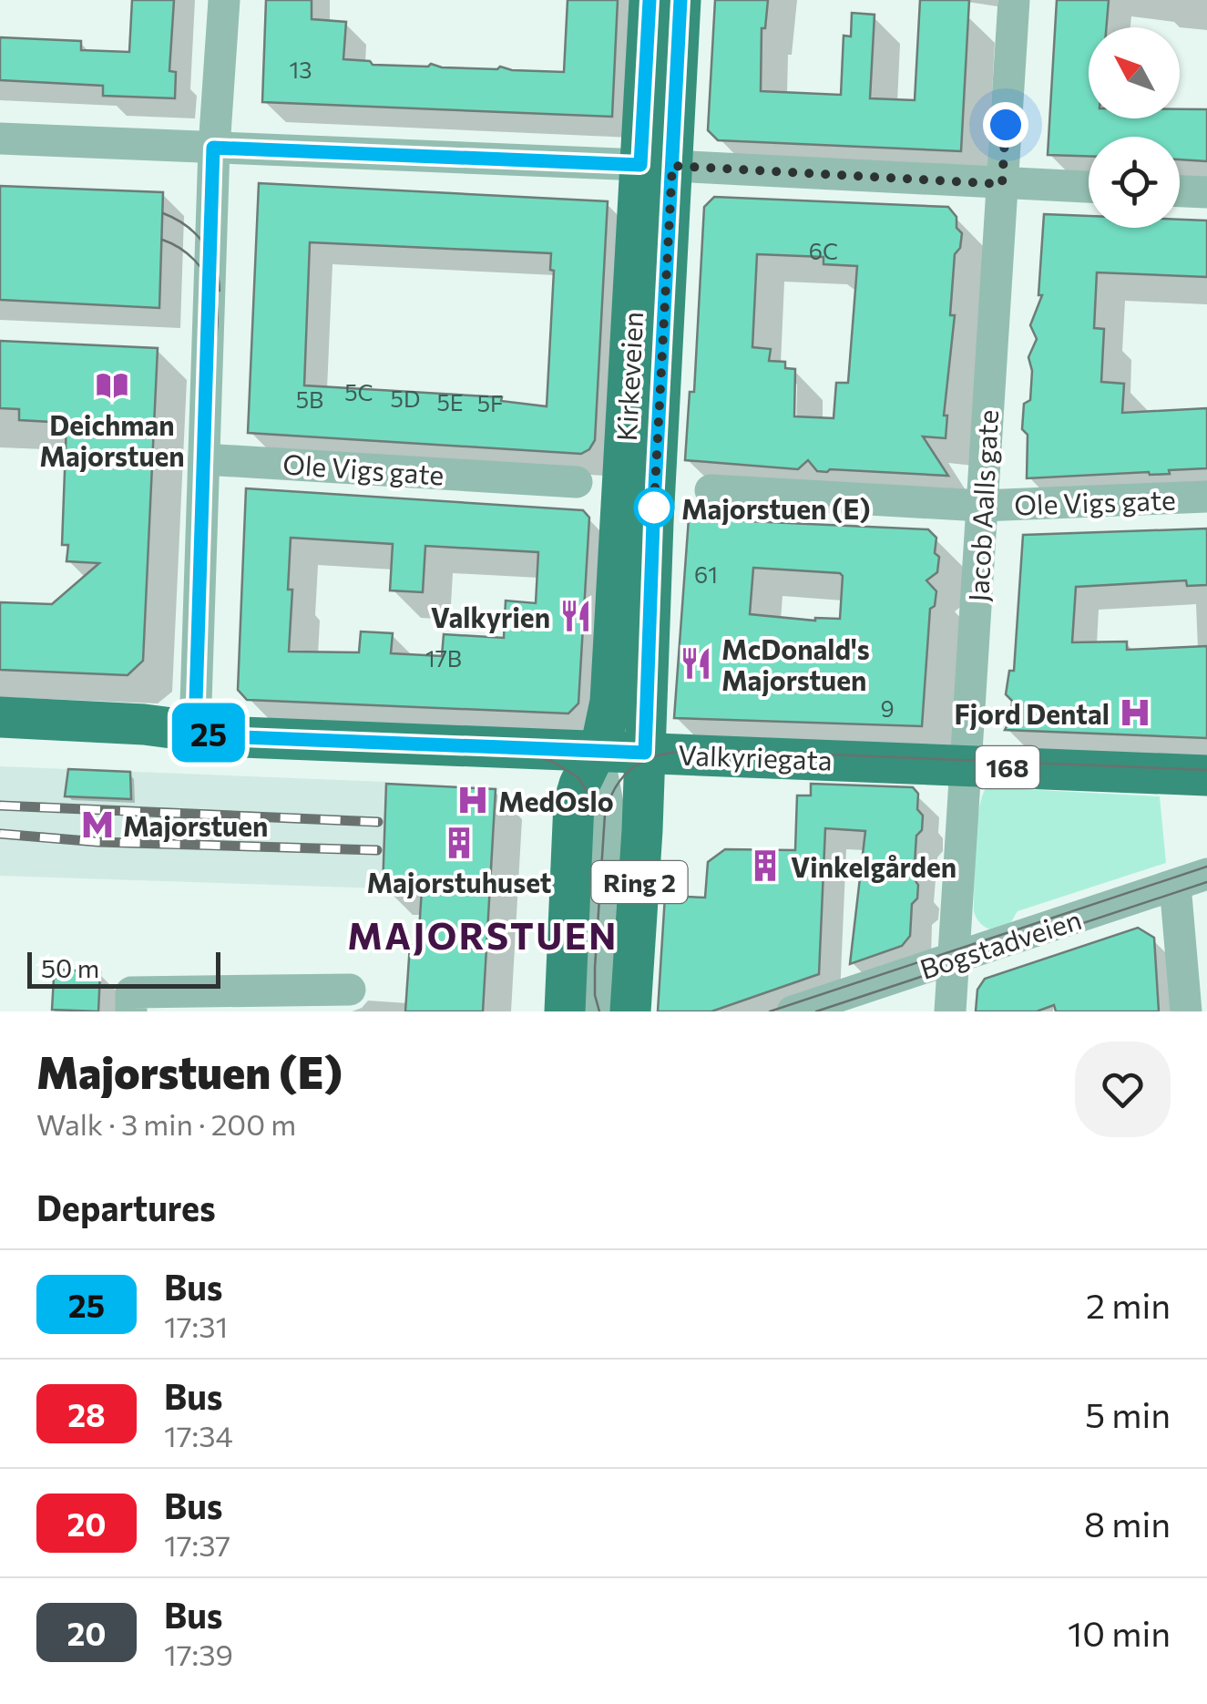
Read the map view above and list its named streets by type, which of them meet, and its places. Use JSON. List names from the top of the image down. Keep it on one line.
{"streets":{"main road":["Kirkeveien","Valkyriegata","168","Ring 2"],"street":["Ole Vigs gate","Jacob Aalls gate","Bogstadveien"]},"crossings":[["Kirkeveien","Valkyriegata"],["Ole Vigs gate","Jacob Aalls gate"],["Jacob Aalls gate","Valkyriegata"],["Jacob Aalls gate","Bogstadveien"]],"districts":["MAJORSTUEN"],"places":{"library":["Deichman Majorstuen"],"other":["Majorstuen (E)"],"restaurant":["Valkyrien","McDonald's Majorstuen"],"hospital":["Fjord Dental","MedOslo"],"metro station":["Majorstuen"],"building":["Majorstuhuset","Vinkelgården"]},"lines":["bus line 25"],"house_numbers":["13","6C","5C","5D","5B","5E","5F","61","17B","9"],"scale_bar":"50 m","north":"top left","page":{"on_map":"25","scale":"50 m","heading":[["Majorstuen (E)","Walk · 3 min · 200 m"],"Departures"],"list":[{"mark":"25","name":"Bus","note":"17:31","value":"2 min"},{"mark":"28","name":"Bus","note":"17:34","value":"5 min"},{"mark":"20","name":"Bus","note":"17:37","value":"8 min"},{"mark":"20","name":"Bus","note":"17:39","value":"10 min"}]}}
